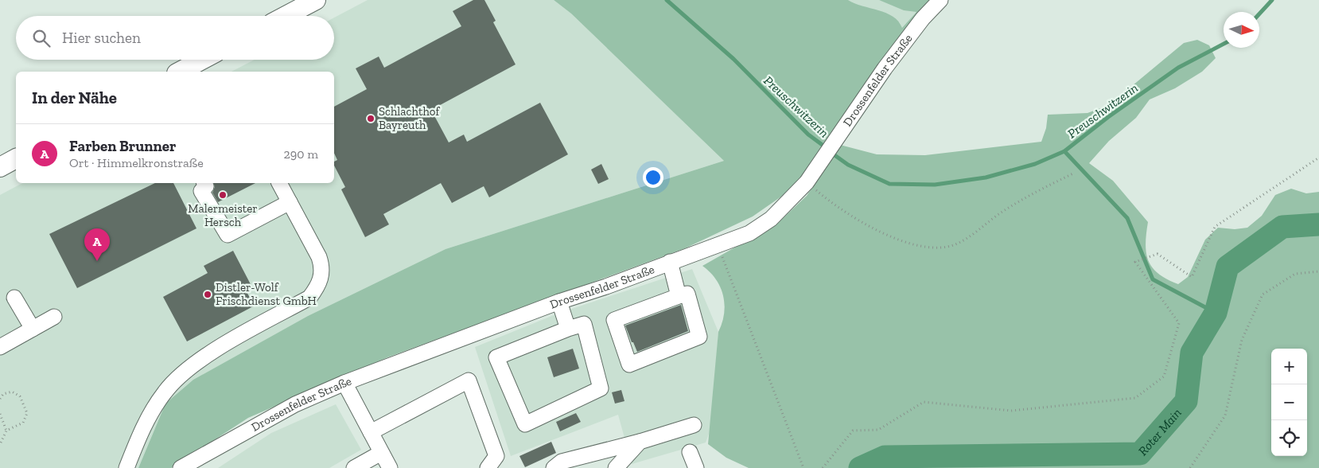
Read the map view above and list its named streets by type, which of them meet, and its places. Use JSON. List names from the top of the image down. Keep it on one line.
{"streets":{"street":["Drossenfelder Straße"]},"water":["Preuschwitzerin","Roter Main"],"places":["Schlachthof Bayreuth","Malermeister Hersch","Distler-Wolf Frischdienst GmbH"],"north":"right","page":{"search":"Hier suchen","heading":"In der Nähe","list":[{"mark":"A","name":"Farben Brunner","note":"Ort · Himmelkronstraße","value":"290 m"}],"pins":"A","map_buttons":["+","−"]}}
